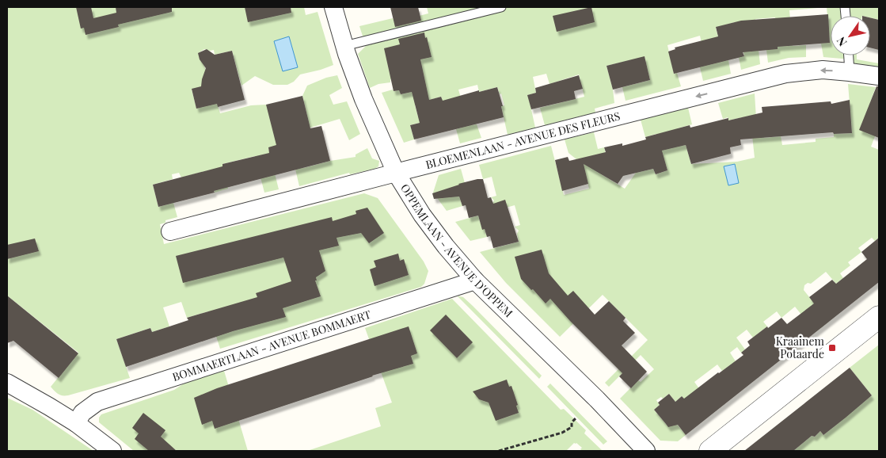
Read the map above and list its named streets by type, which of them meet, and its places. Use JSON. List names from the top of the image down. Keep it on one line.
{"streets":{"street":["BLOEMENLAAN - AVENUE DES FLEURS","OPPEMLAAN - AVENUE D'OPPEM","BOMMAERTLAAN - AVENUE BOMMAERT"]},"crossings":[["BLOEMENLAAN - AVENUE DES FLEURS","OPPEMLAAN - AVENUE D'OPPEM"],["OPPEMLAAN - AVENUE D'OPPEM","BOMMAERTLAAN - AVENUE BOMMAERT"]],"one_way":["BLOEMENLAAN - AVENUE DES FLEURS"],"places":{"transit":["Kraainem Potaarde"]},"north":"bottom left"}
